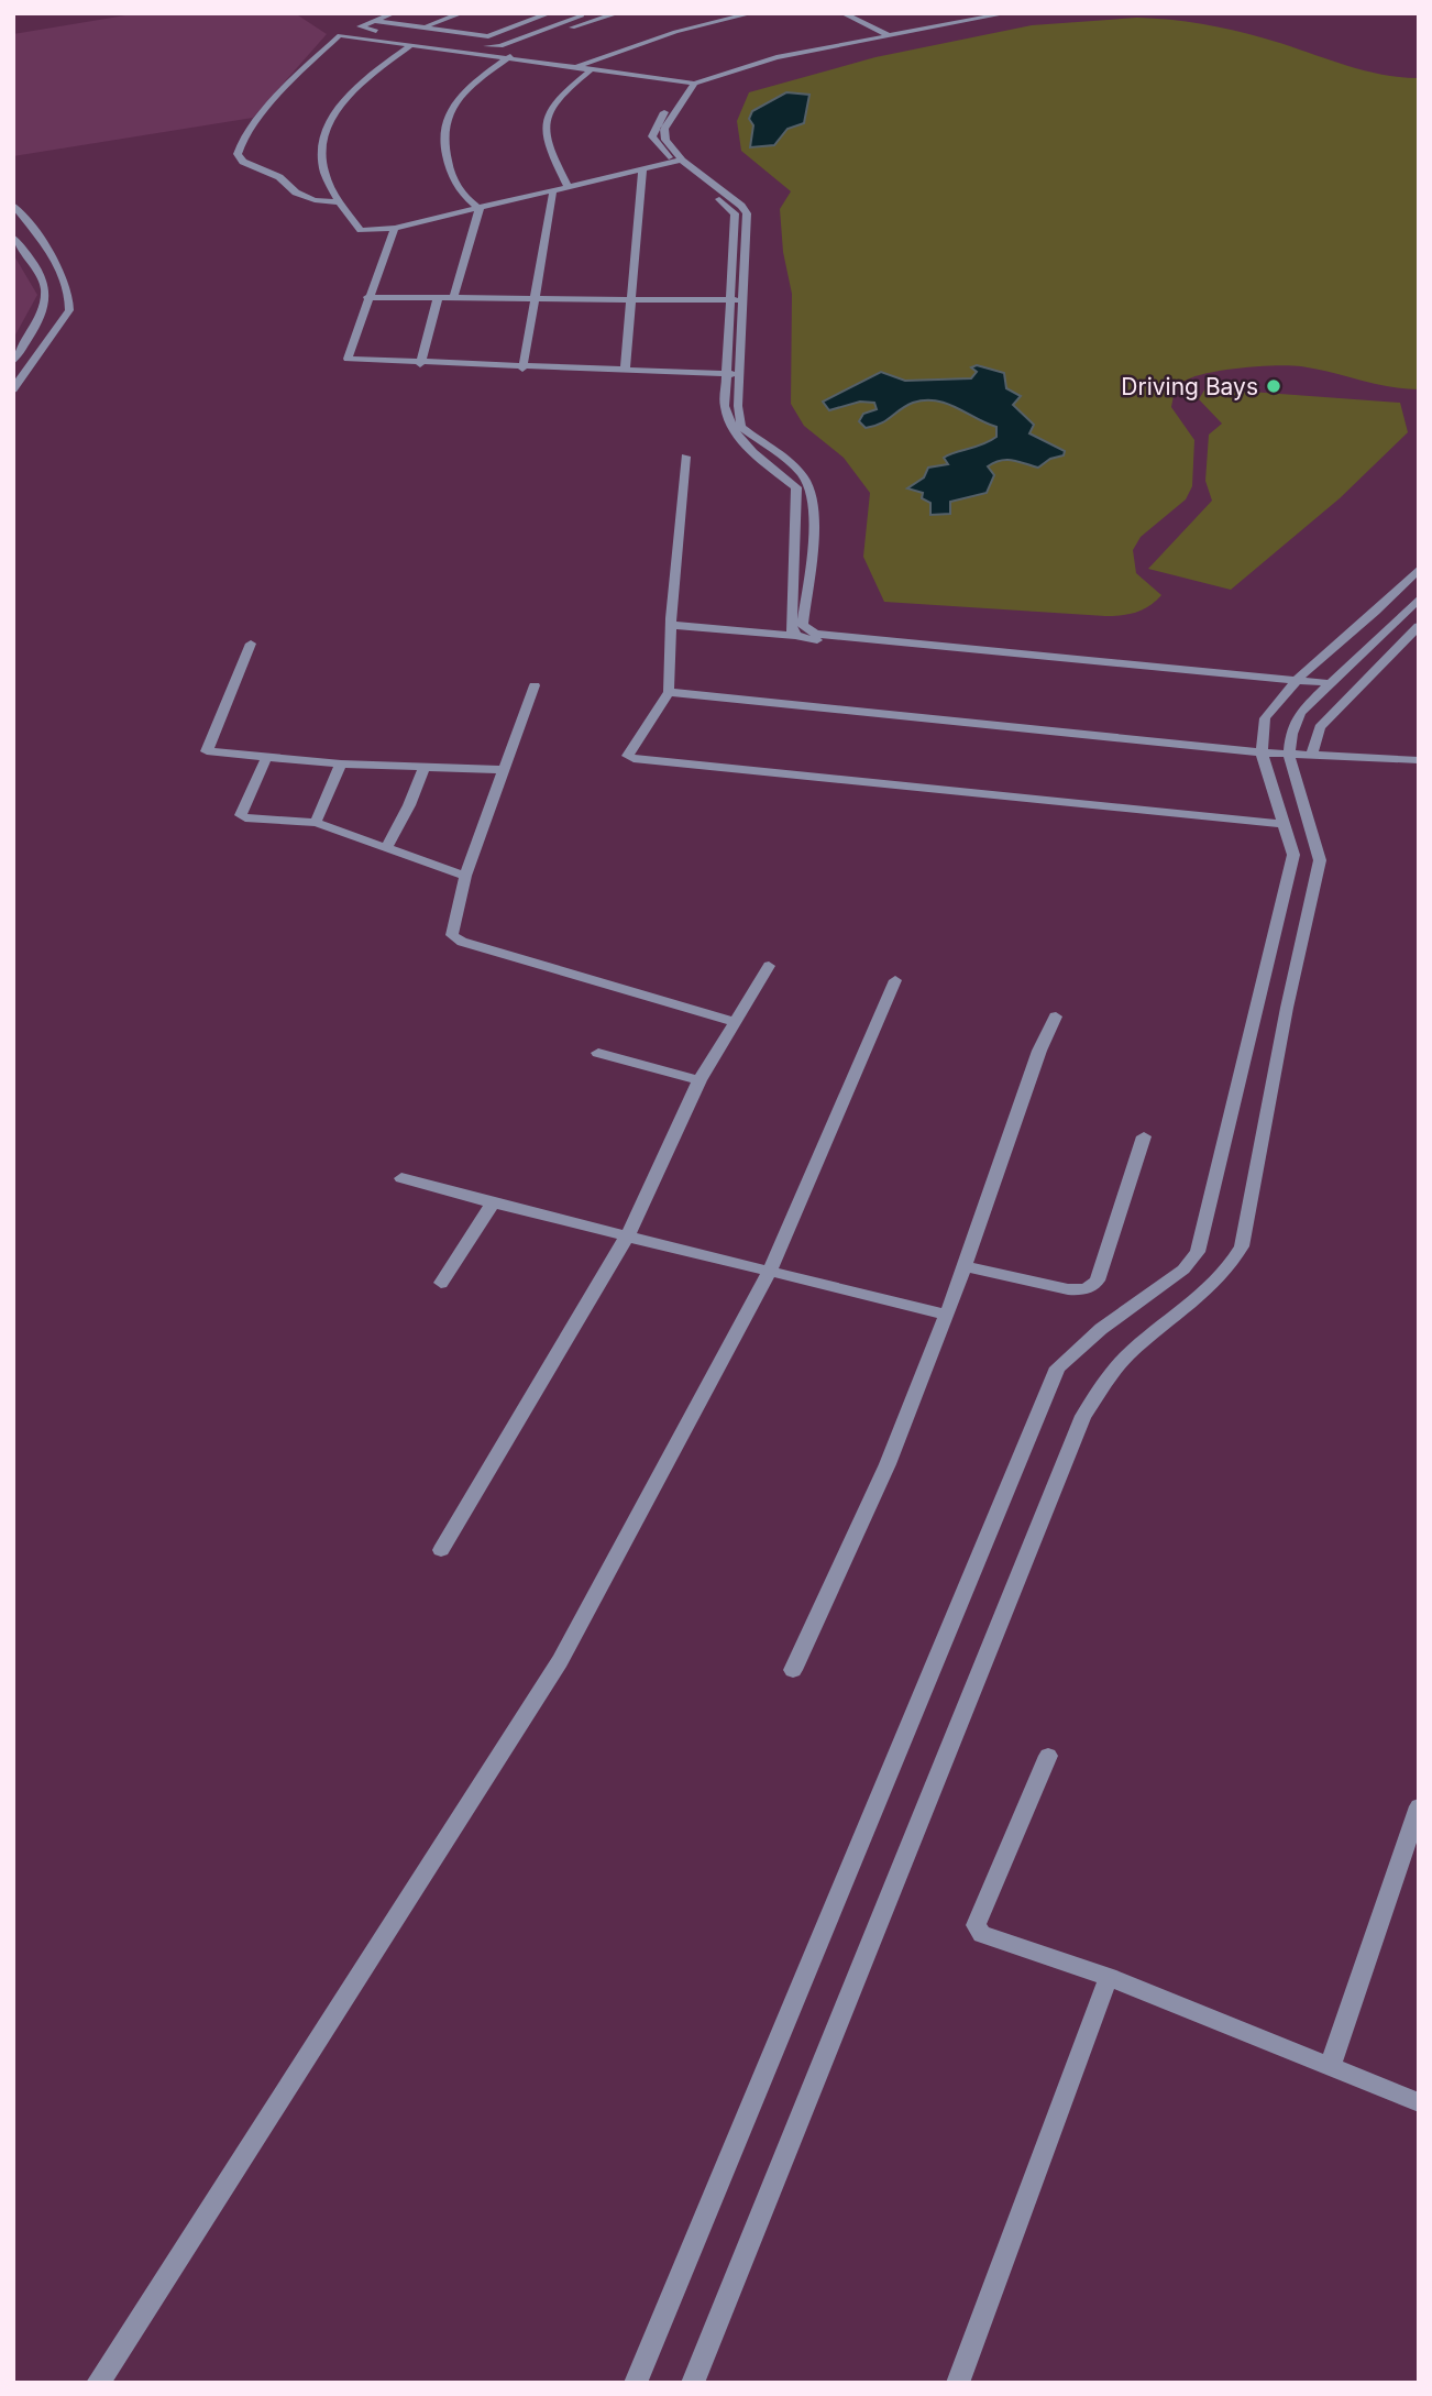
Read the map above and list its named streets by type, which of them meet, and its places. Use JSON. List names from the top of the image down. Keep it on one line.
{"places":["Driving Bays"]}
